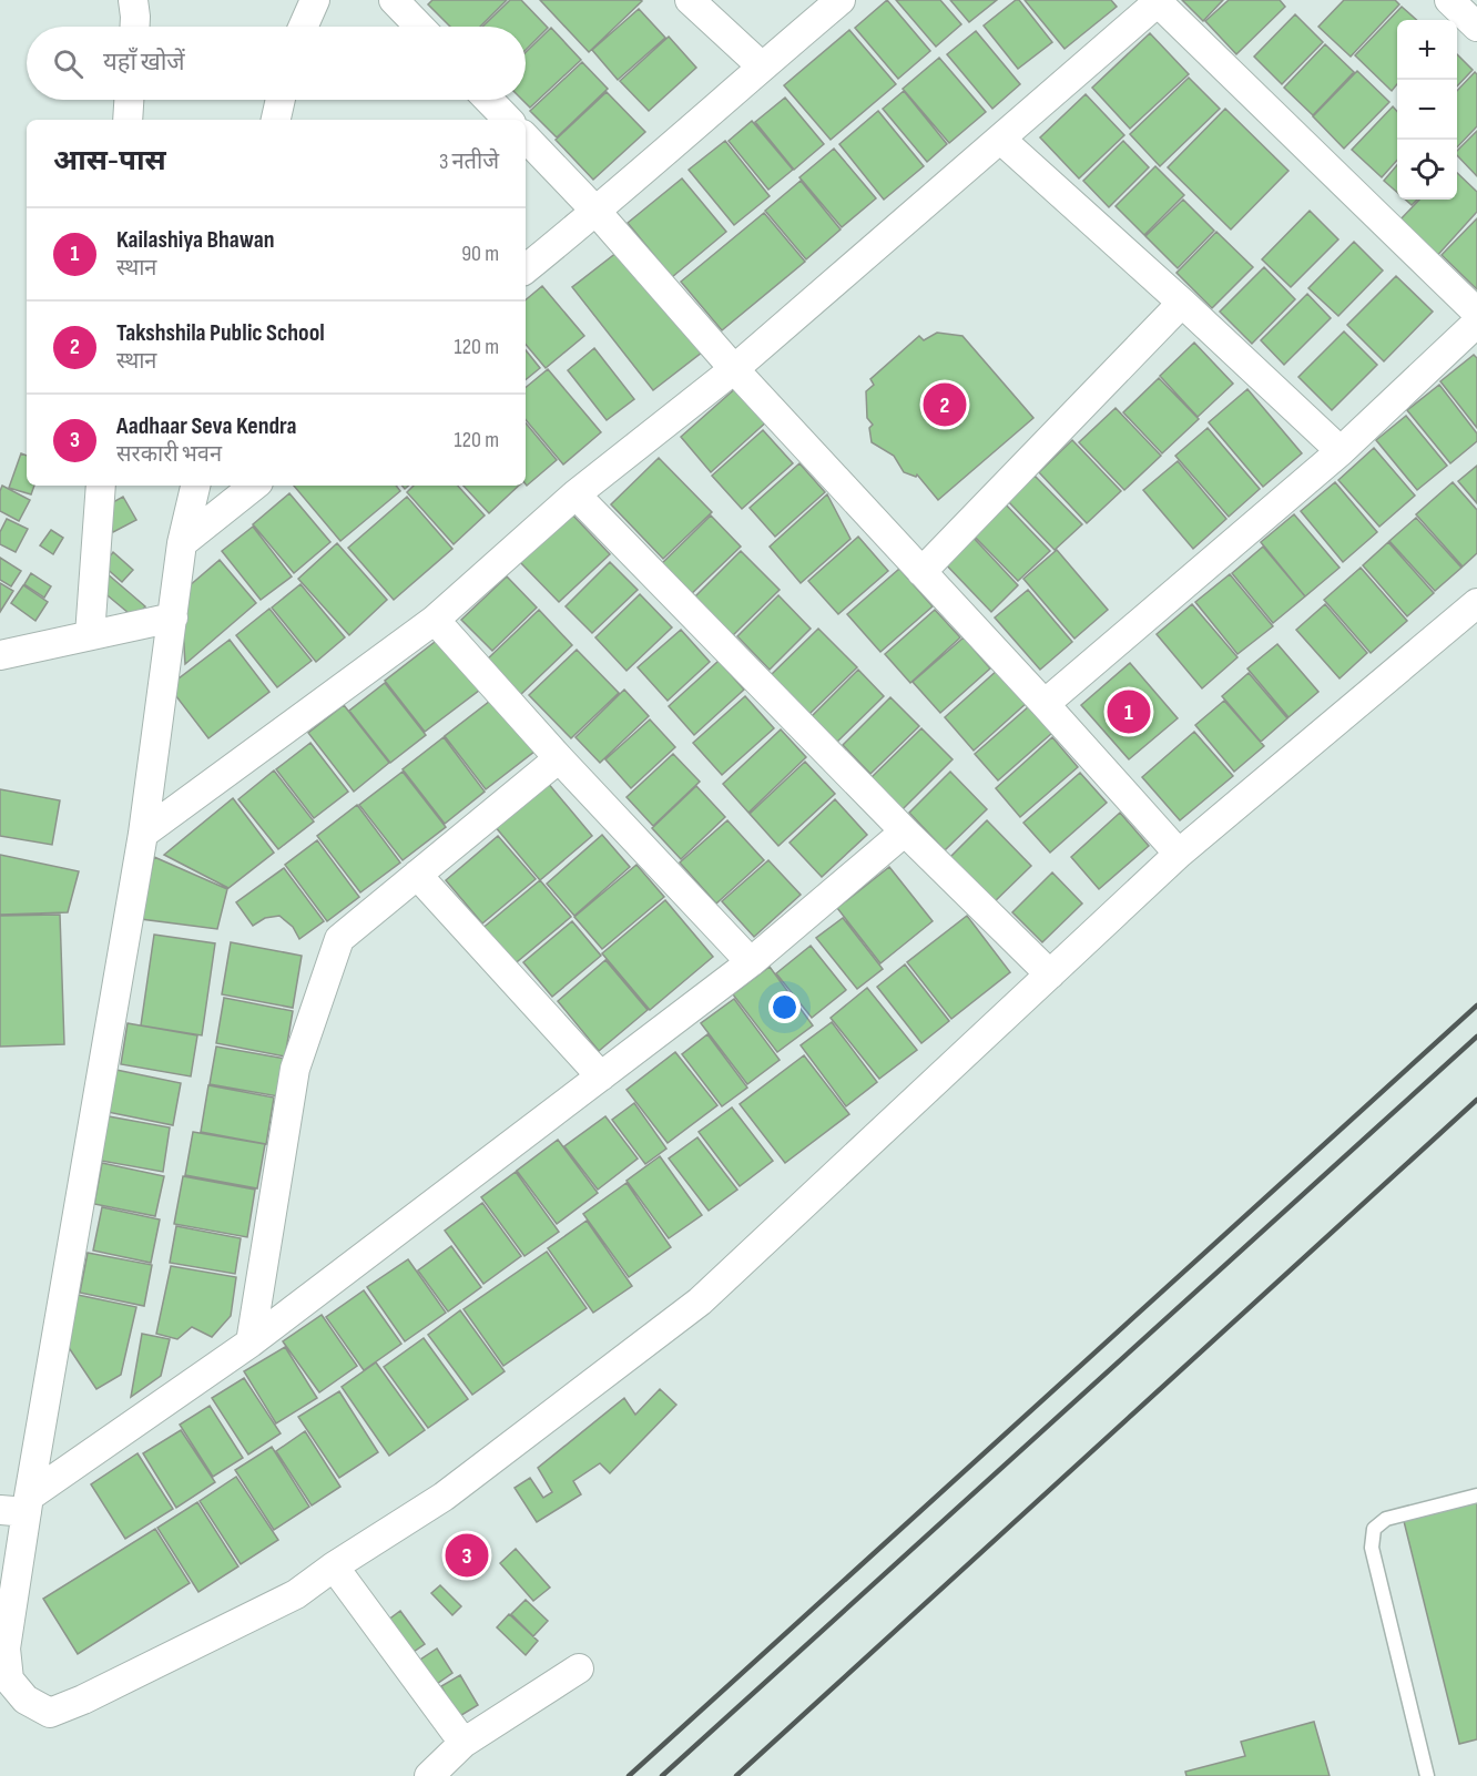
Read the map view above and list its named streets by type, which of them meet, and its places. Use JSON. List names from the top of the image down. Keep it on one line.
{"page":{"map_buttons":["+","−"],"search":"यहाँ खोजें","heading":["आस-पास","3 नतीजे"],"list":[{"mark":"1","name":"Kailashiya Bhawan","note":"स्थान","value":"90 m"},{"mark":"2","name":"Takshshila Public School","note":"स्थान","value":"120 m"},{"mark":"3","name":"Aadhaar Seva Kendra","note":"सरकारी भवन","value":"120 m"}],"pins":["2","1","3"]}}
